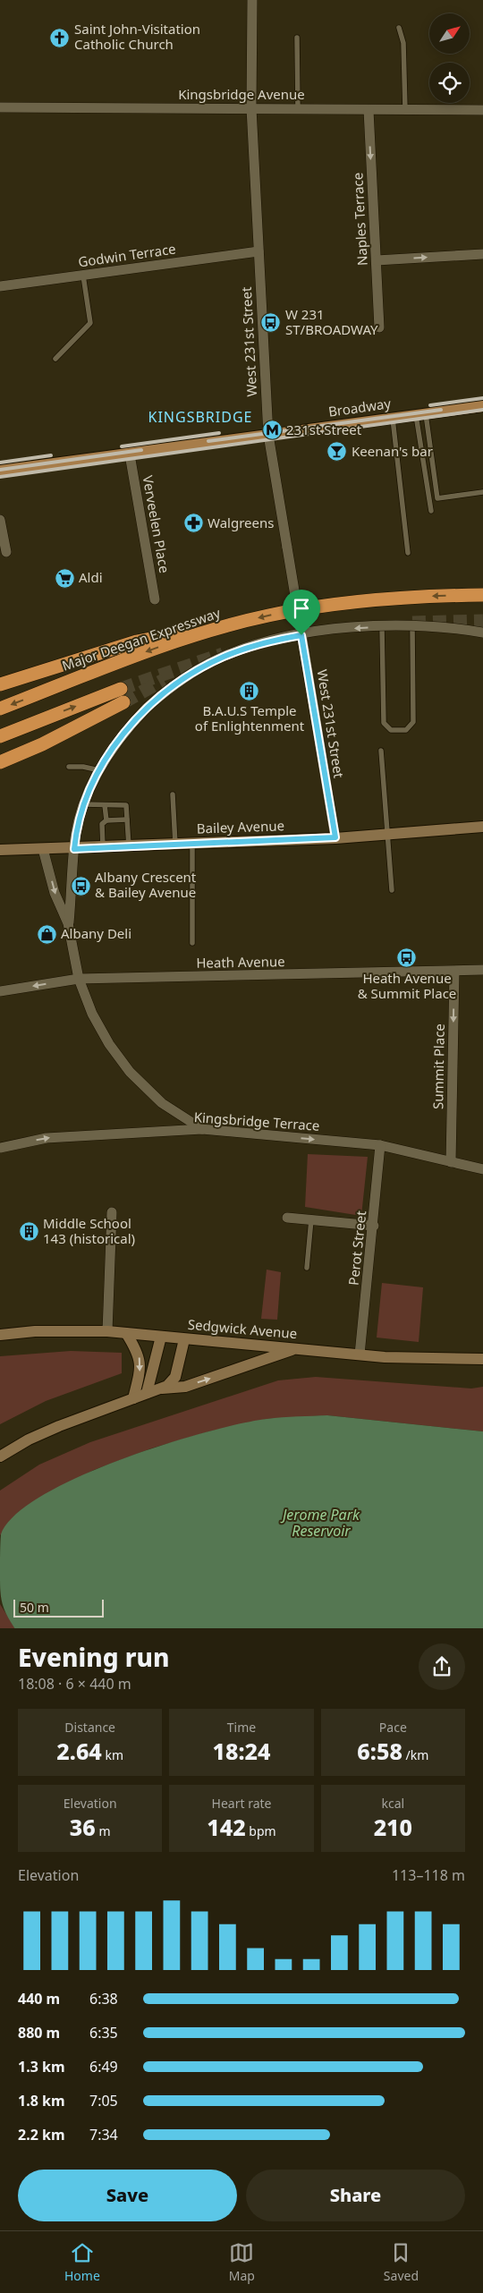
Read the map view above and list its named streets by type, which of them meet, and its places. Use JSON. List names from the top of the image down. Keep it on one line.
{"streets":{"highway":["Major Deegan Expressway"],"main road":["Broadway"],"street":["Kingsbridge Avenue","Naples Terrace","Godwin Terrace","West 231st Street","Verveelen Place","Bailey Avenue","Heath Avenue","Summit Place","Kingsbridge Terrace","Perot Street","Sedgwick Avenue"]},"crossings":[["Kingsbridge Avenue","Naples Terrace"],["Kingsbridge Avenue","West 231st Street"],["Godwin Terrace","West 231st Street"],["West 231st Street","Broadway"],["West 231st Street","Bailey Avenue"],["Broadway","Verveelen Place"],["Heath Avenue","Summit Place"],["Summit Place","Kingsbridge Terrace"],["Kingsbridge Terrace","Perot Street"],["Perot Street","Sedgwick Avenue"]],"one_way":["Naples Terrace","Summit Place","Kingsbridge Terrace"],"districts":["KINGSBRIDGE"],"water":["Jerome Park Reservoir"],"places":{"church":["Saint John-Visitation Catholic Church"],"bus stop":["W 231 ST/BROADWAY","Albany Crescent & Bailey Avenue","Heath Avenue & Summit Place"],"metro station":["231st Street"],"bar":["Keenan's bar"],"pharmacy":["Walgreens"],"supermarket":["Aldi"],"building":["B.A.U.S Temple of Enlightenment","Middle School 143 (historical)"],"shop":["Albany Deli"]},"scale_bar":"50 m","north":"top right","page":{"scale":"50 m","heading":["Evening run","18:08 · 6 × 440 m"],"stats":[["Distance","2.64 km"],["Time","18:24"],["Pace","6:58 /km"],["Elevation","36 m"],["Heart rate","142 bpm"],["kcal","210"]],"chart":["Elevation","113–118 m"],"list":[{"name":"440 m","note":"6:38"},{"name":"880 m","note":"6:35"},{"name":"1.3 km","note":"6:49"},{"name":"1.8 km","note":"7:05"},{"name":"2.2 km","note":"7:34"}],"buttons":["Save","Share"],"tabs":["Home","Map","Saved"]}}
